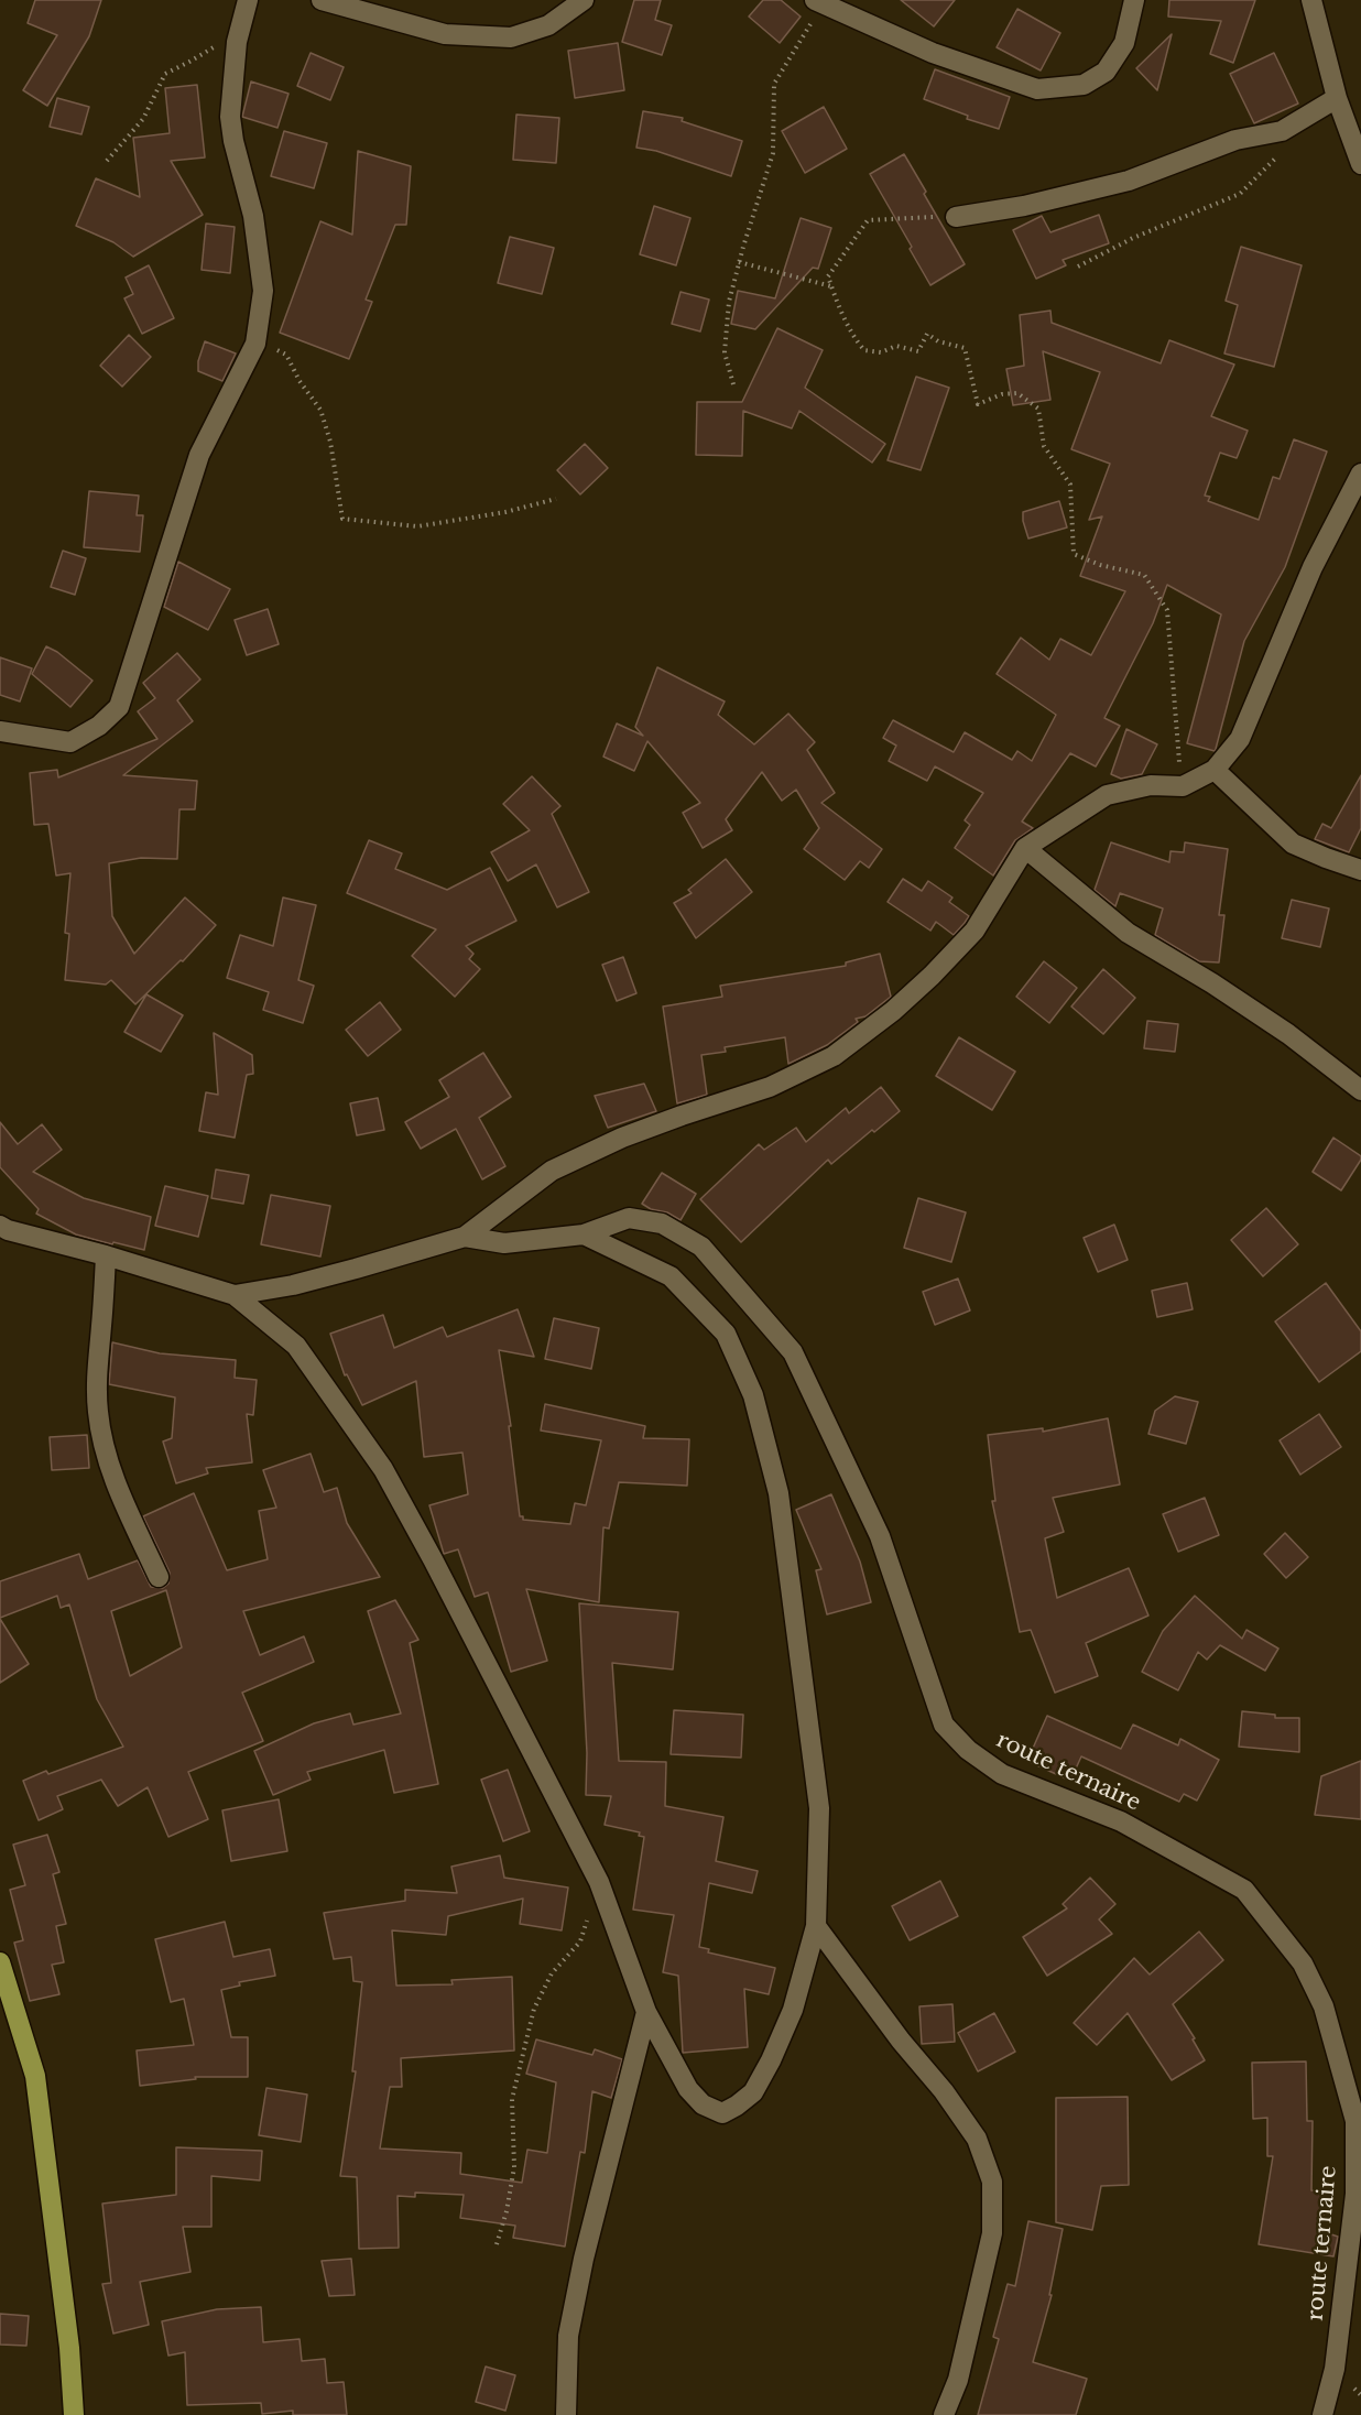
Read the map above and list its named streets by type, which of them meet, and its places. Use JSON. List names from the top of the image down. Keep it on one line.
{"streets":{"street":["route ternaire"]}}
